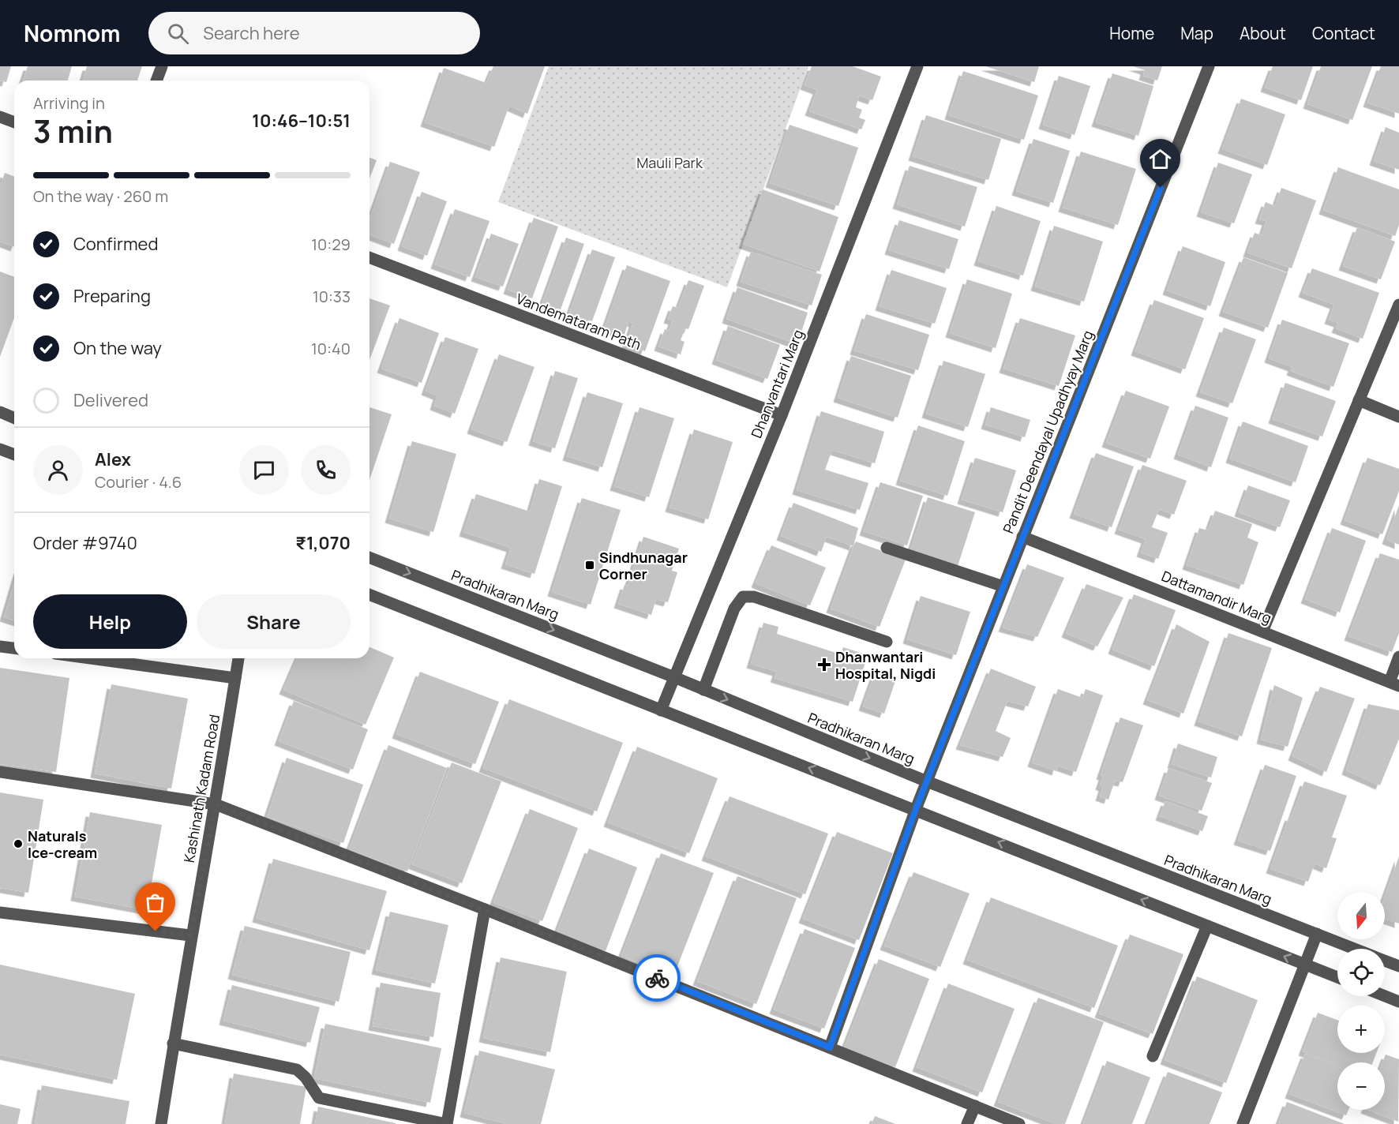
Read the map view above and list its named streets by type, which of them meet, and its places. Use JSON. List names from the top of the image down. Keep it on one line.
{"streets":{"street":["Vandemataram Path","Dhanvantari Marg","Pandit Deendayal Upadhyay Marg","Pradhikaran Marg","Dattamandir Marg","Kashinath Kadam Road"]},"crossings":[["Vandemataram Path","Dhanvantari Marg"],["Dhanvantari Marg","Pradhikaran Marg"],["Pandit Deendayal Upadhyay Marg","Pradhikaran Marg"],["Pandit Deendayal Upadhyay Marg","Dattamandir Marg"]],"parks":["Mauli Park"],"places":{"transit":["Sindhunagar Corner"],"health":["Dhanwantari Hospital, Nigdi"],"other":["Naturals Ice-cream"]},"north":"bottom","page":{"header":"Nomnom","search":"Search here","nav":["Home","Map","About","Contact"],"heading":["3 min","Arriving in","10:46–10:51"],"panel":["Alex","Courier · 4.6","Order #9740","₹1,070"],"bar":"On the way · 260 m","list":[["Confirmed","10:29"],["Preparing","10:33"],["On the way","10:40"],"Delivered"],"buttons":["Help","Share"],"map_buttons":["+","−"]}}
